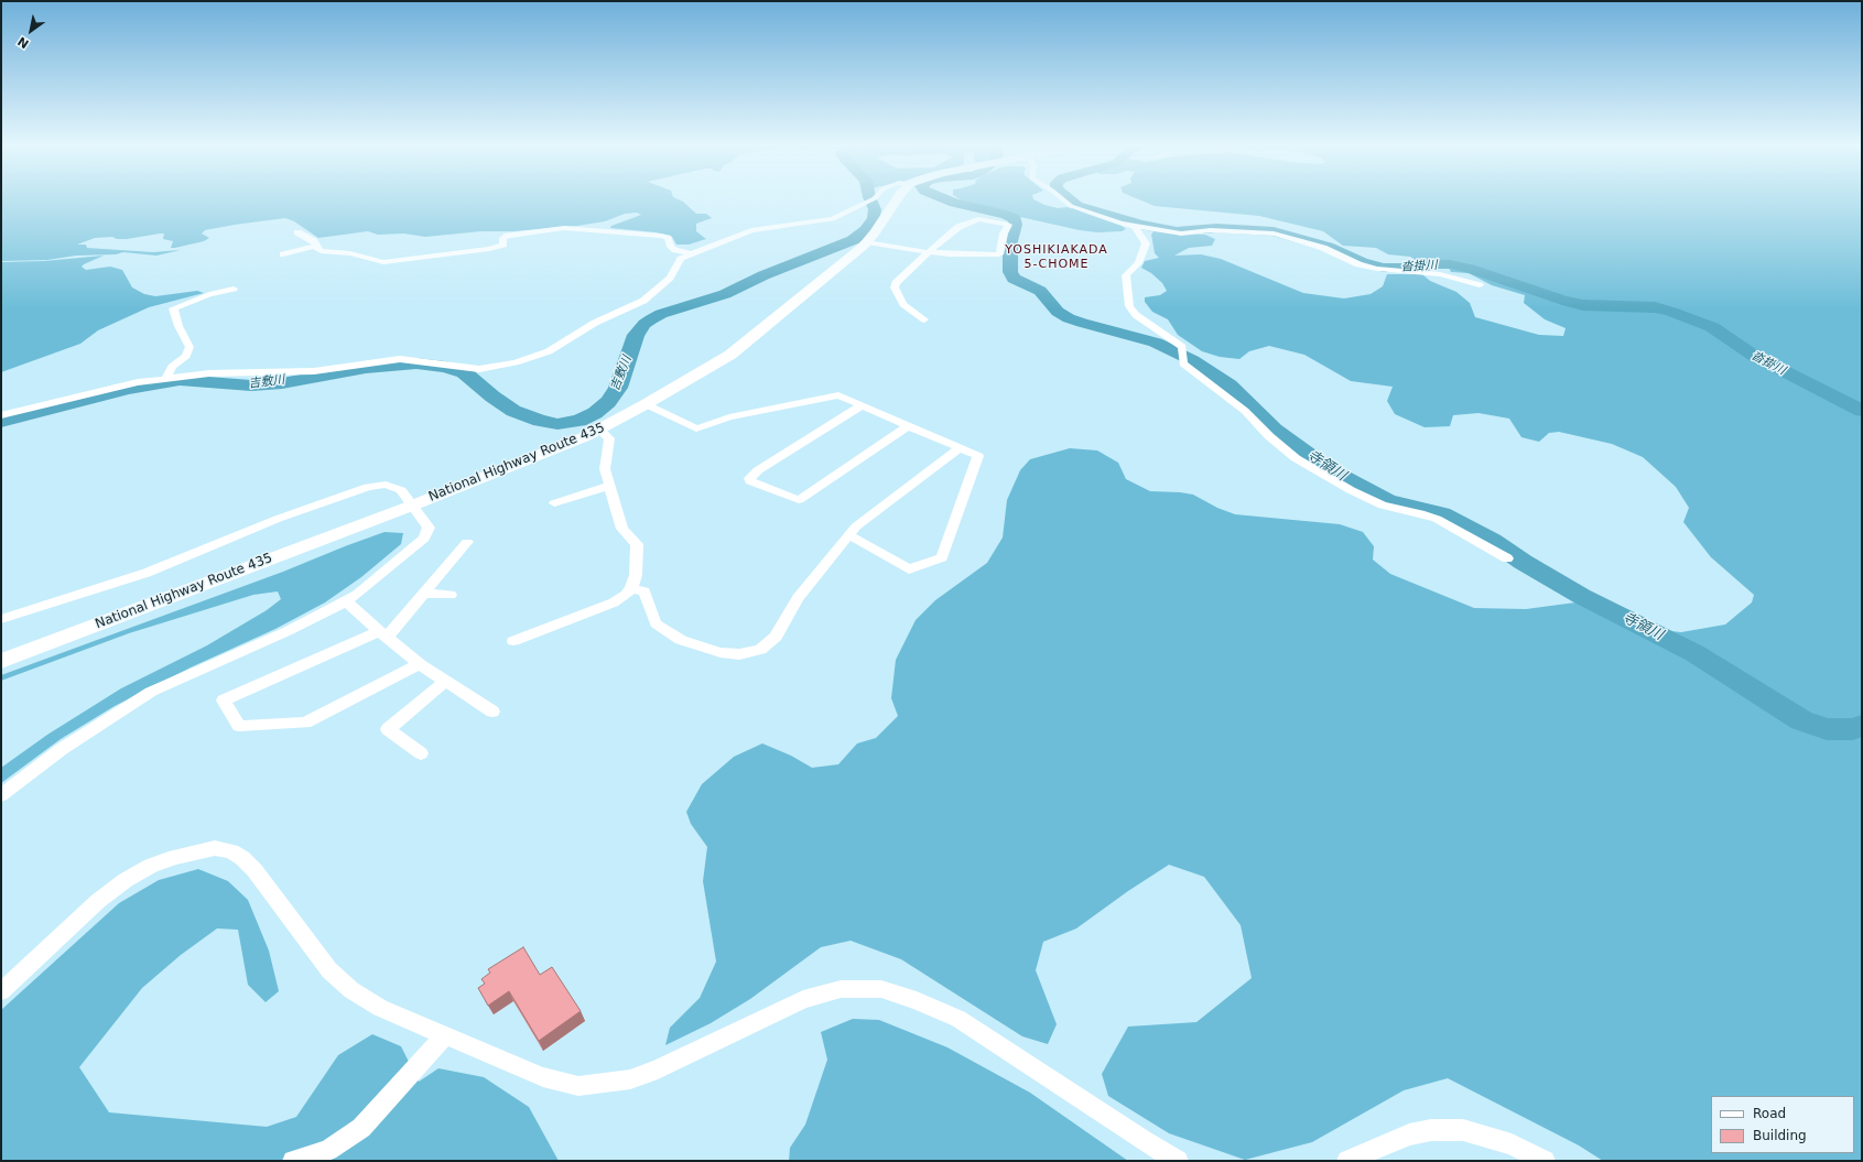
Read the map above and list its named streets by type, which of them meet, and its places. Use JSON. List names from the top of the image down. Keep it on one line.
{"streets":{"highway":["National Highway Route 435"]},"districts":["YOSHIKIAKADA 5-CHOME"],"water":["沓掛川","吉敷川","寺領川"],"legend":["Road","Building"],"north":"bottom left"}
